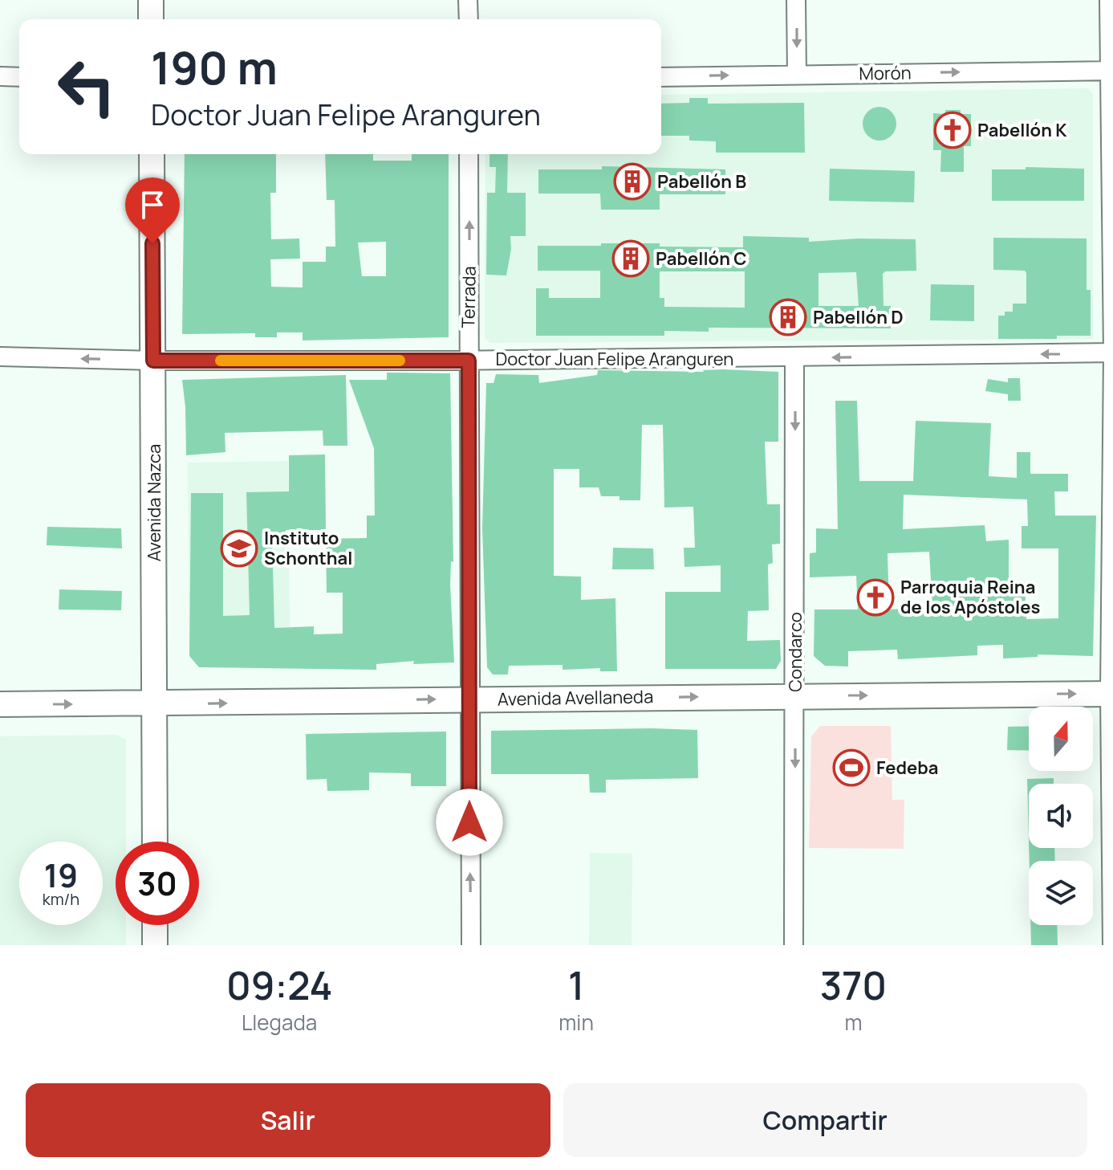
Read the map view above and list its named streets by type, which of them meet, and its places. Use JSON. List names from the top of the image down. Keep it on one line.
{"streets":{"main road":["Avenida Nazca","Avenida Avellaneda"],"street":["Morón","Terrada","Doctor Juan Felipe Aranguren","Condarco"]},"crossings":[["Terrada","Doctor Juan Felipe Aranguren"],["Terrada","Avenida Avellaneda"],["Doctor Juan Felipe Aranguren","Avenida Nazca"],["Doctor Juan Felipe Aranguren","Condarco"],["Avenida Nazca","Avenida Avellaneda"],["Condarco","Avenida Avellaneda"]],"one_way":["Morón","Terrada","Doctor Juan Felipe Aranguren","Condarco","Avenida Avellaneda"],"places":{"church":["Pabellón K","Parroquia Reina de los Apóstoles"],"building":["Pabellón B","Pabellón C","Pabellón D"],"school or university":["Instituto Schonthal"],"sports":["Fedeba"]},"north":"top","page":{"turn":["190 m","Doctor Juan Felipe Aranguren"],"speed":"19 km/h","limit":"30","eta":["09:24","Llegada","1","min","370","m"],"buttons":["Salir","Compartir"]}}
